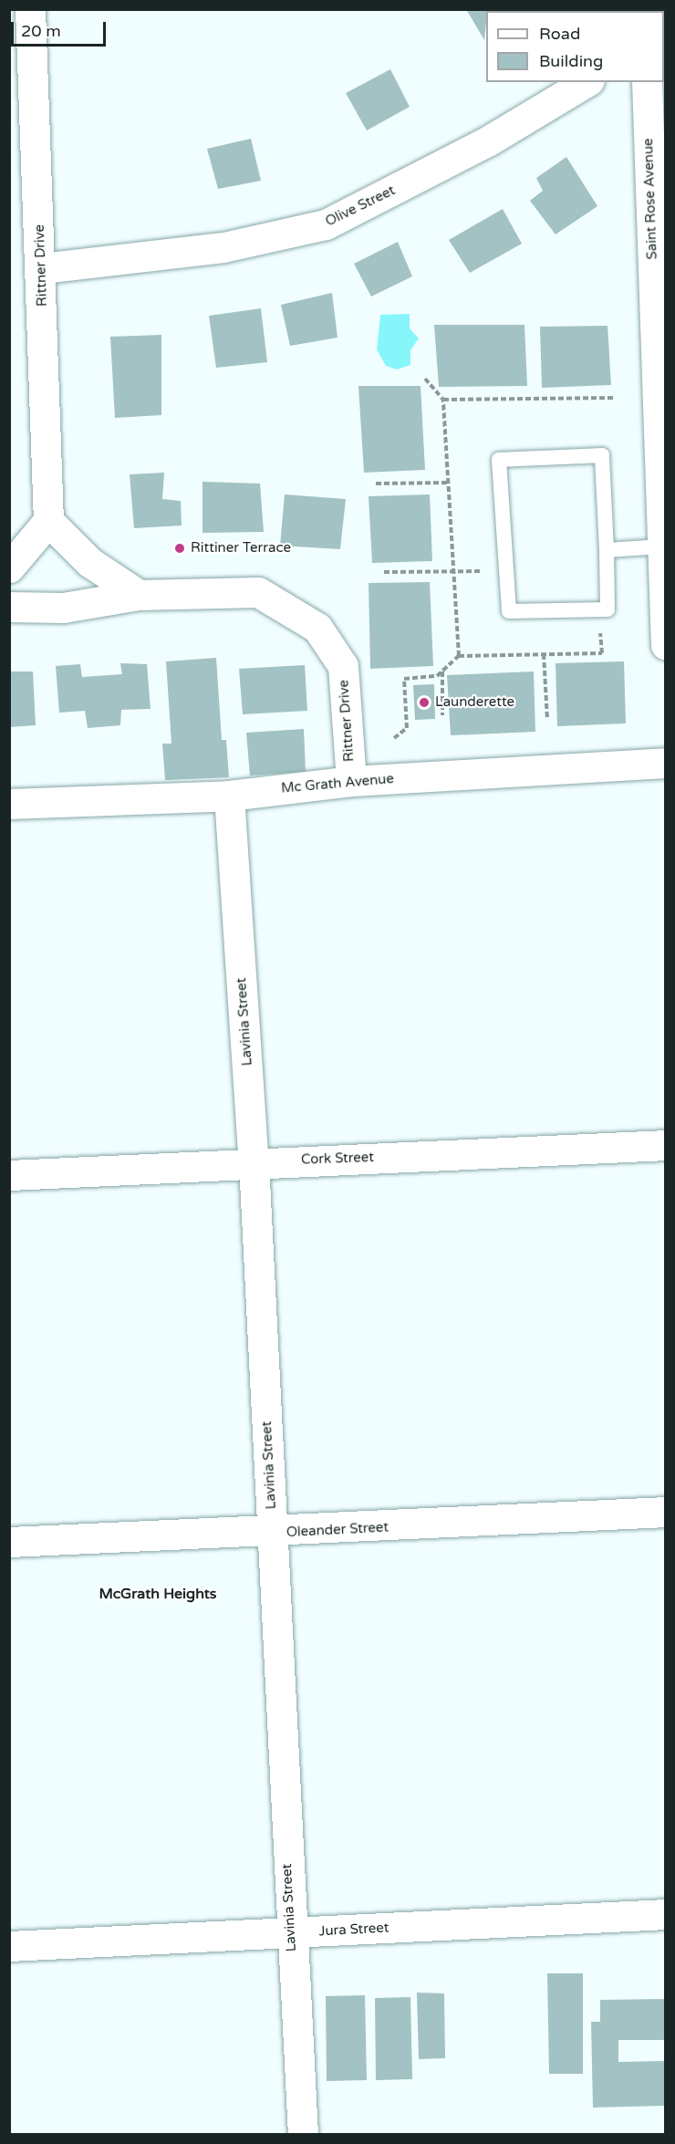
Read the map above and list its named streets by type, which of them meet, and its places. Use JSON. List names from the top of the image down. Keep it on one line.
{"streets":{"street":["Saint Rose Avenue","Olive Street","Rittner Drive","Mc Grath Avenue","Lavinia Street","Cork Street","Oleander Street","Jura Street"]},"crossings":[["Olive Street","Rittner Drive"],["Rittner Drive","Mc Grath Avenue"],["Mc Grath Avenue","Lavinia Street"],["Lavinia Street","Cork Street"],["Lavinia Street","Oleander Street"],["Lavinia Street","Jura Street"]],"districts":["McGrath Heights"],"places":["Rittiner Terrace","Launderette"],"legend":["Road","Building"],"scale_bar":"20 m"}
